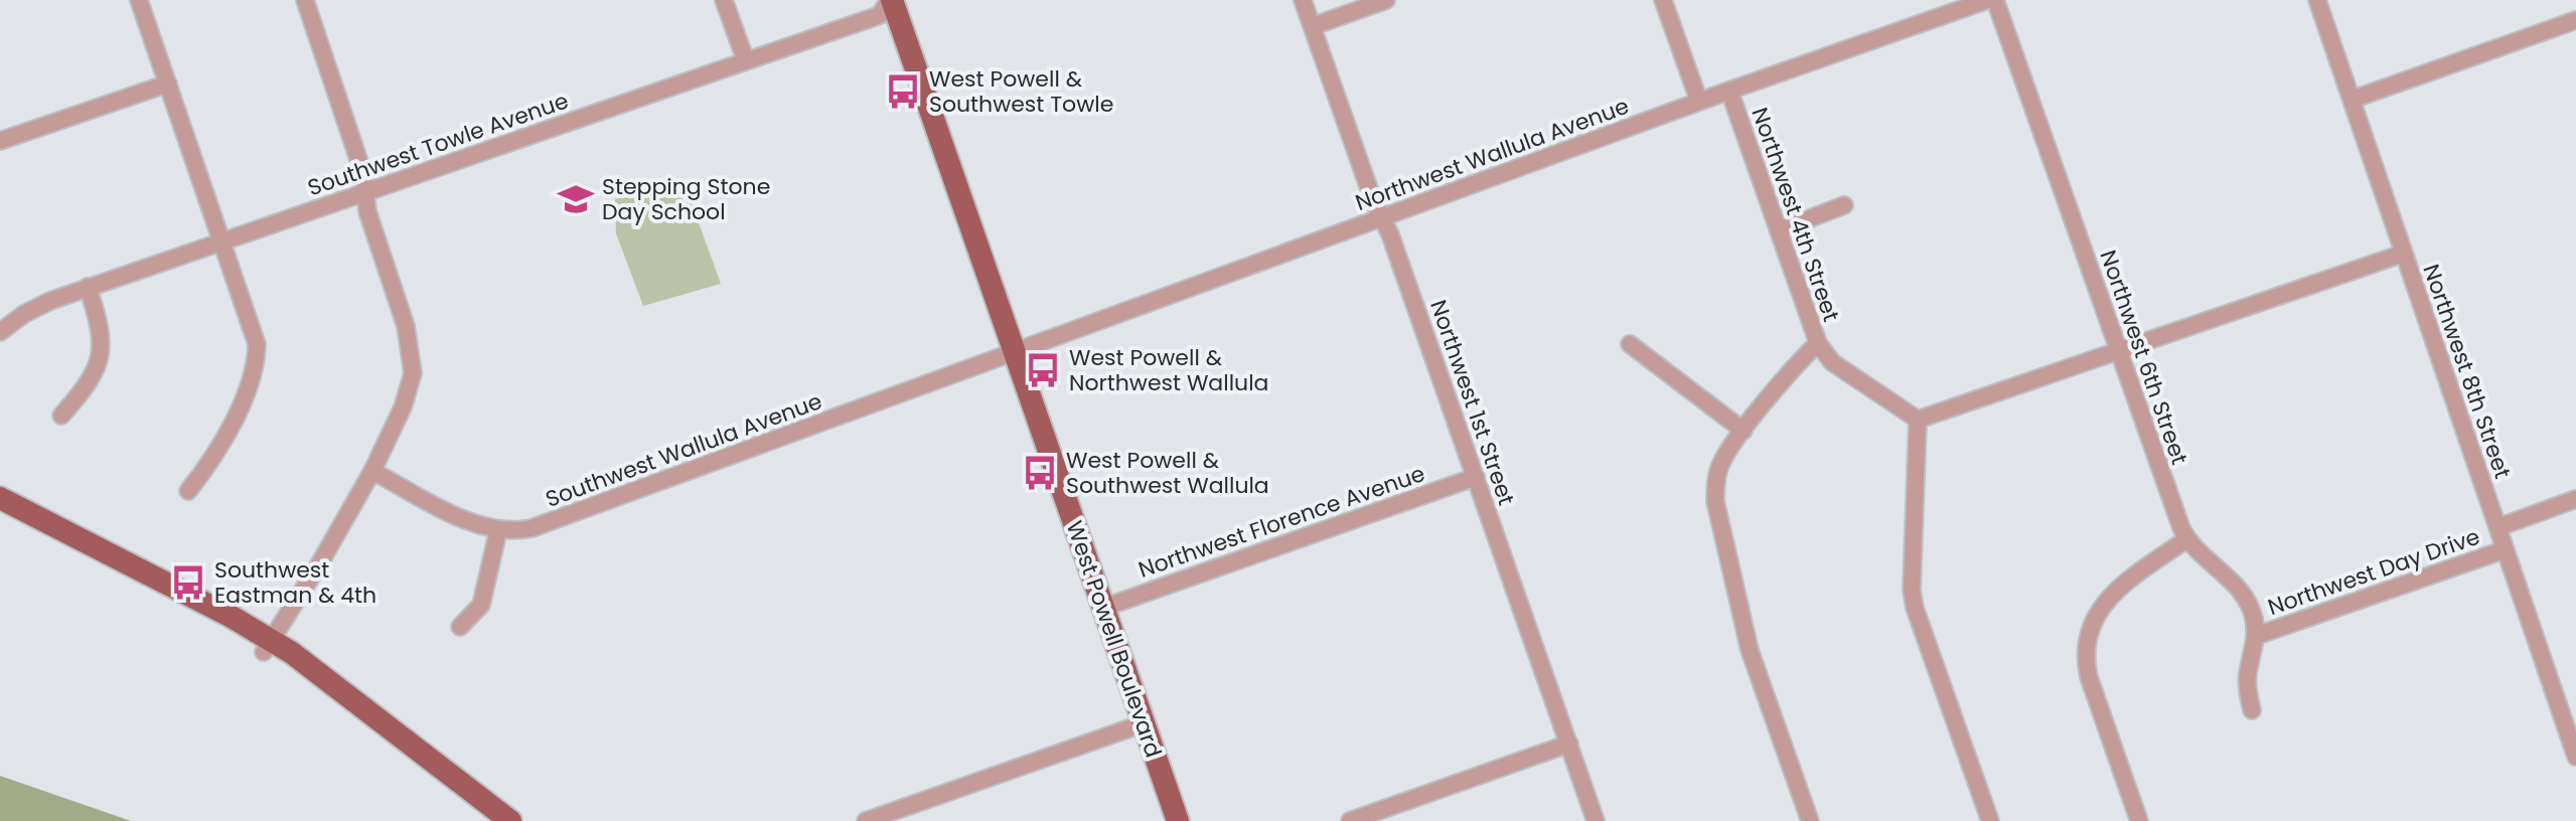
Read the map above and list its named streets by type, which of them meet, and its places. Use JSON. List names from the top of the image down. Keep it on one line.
{"streets":{"main road":["West Powell Boulevard"],"street":["Southwest Towle Avenue","Northwest Wallula Avenue","Northwest 4th Street","Northwest 6th Street","Northwest 8th Street","Northwest 1st Street","Southwest Wallula Avenue","Northwest Florence Avenue","Northwest Day Drive"]},"crossings":[["Southwest Towle Avenue","West Powell Boulevard"],["Northwest Wallula Avenue","Northwest 4th Street"],["Northwest Wallula Avenue","Northwest 1st Street"],["Northwest Wallula Avenue","Southwest Wallula Avenue"],["Northwest Wallula Avenue","West Powell Boulevard"],["Northwest 6th Street","Northwest Day Drive"],["Northwest 8th Street","Northwest Day Drive"],["Northwest 1st Street","Northwest Florence Avenue"],["Southwest Wallula Avenue","West Powell Boulevard"],["Northwest Florence Avenue","West Powell Boulevard"]],"places":{"bus stop":["West Powell & Southwest Towle","West Powell & Northwest Wallula","West Powell & Southwest Wallula","Southwest Eastman & 4th"],"school or university":["Stepping Stone Day School"]}}
